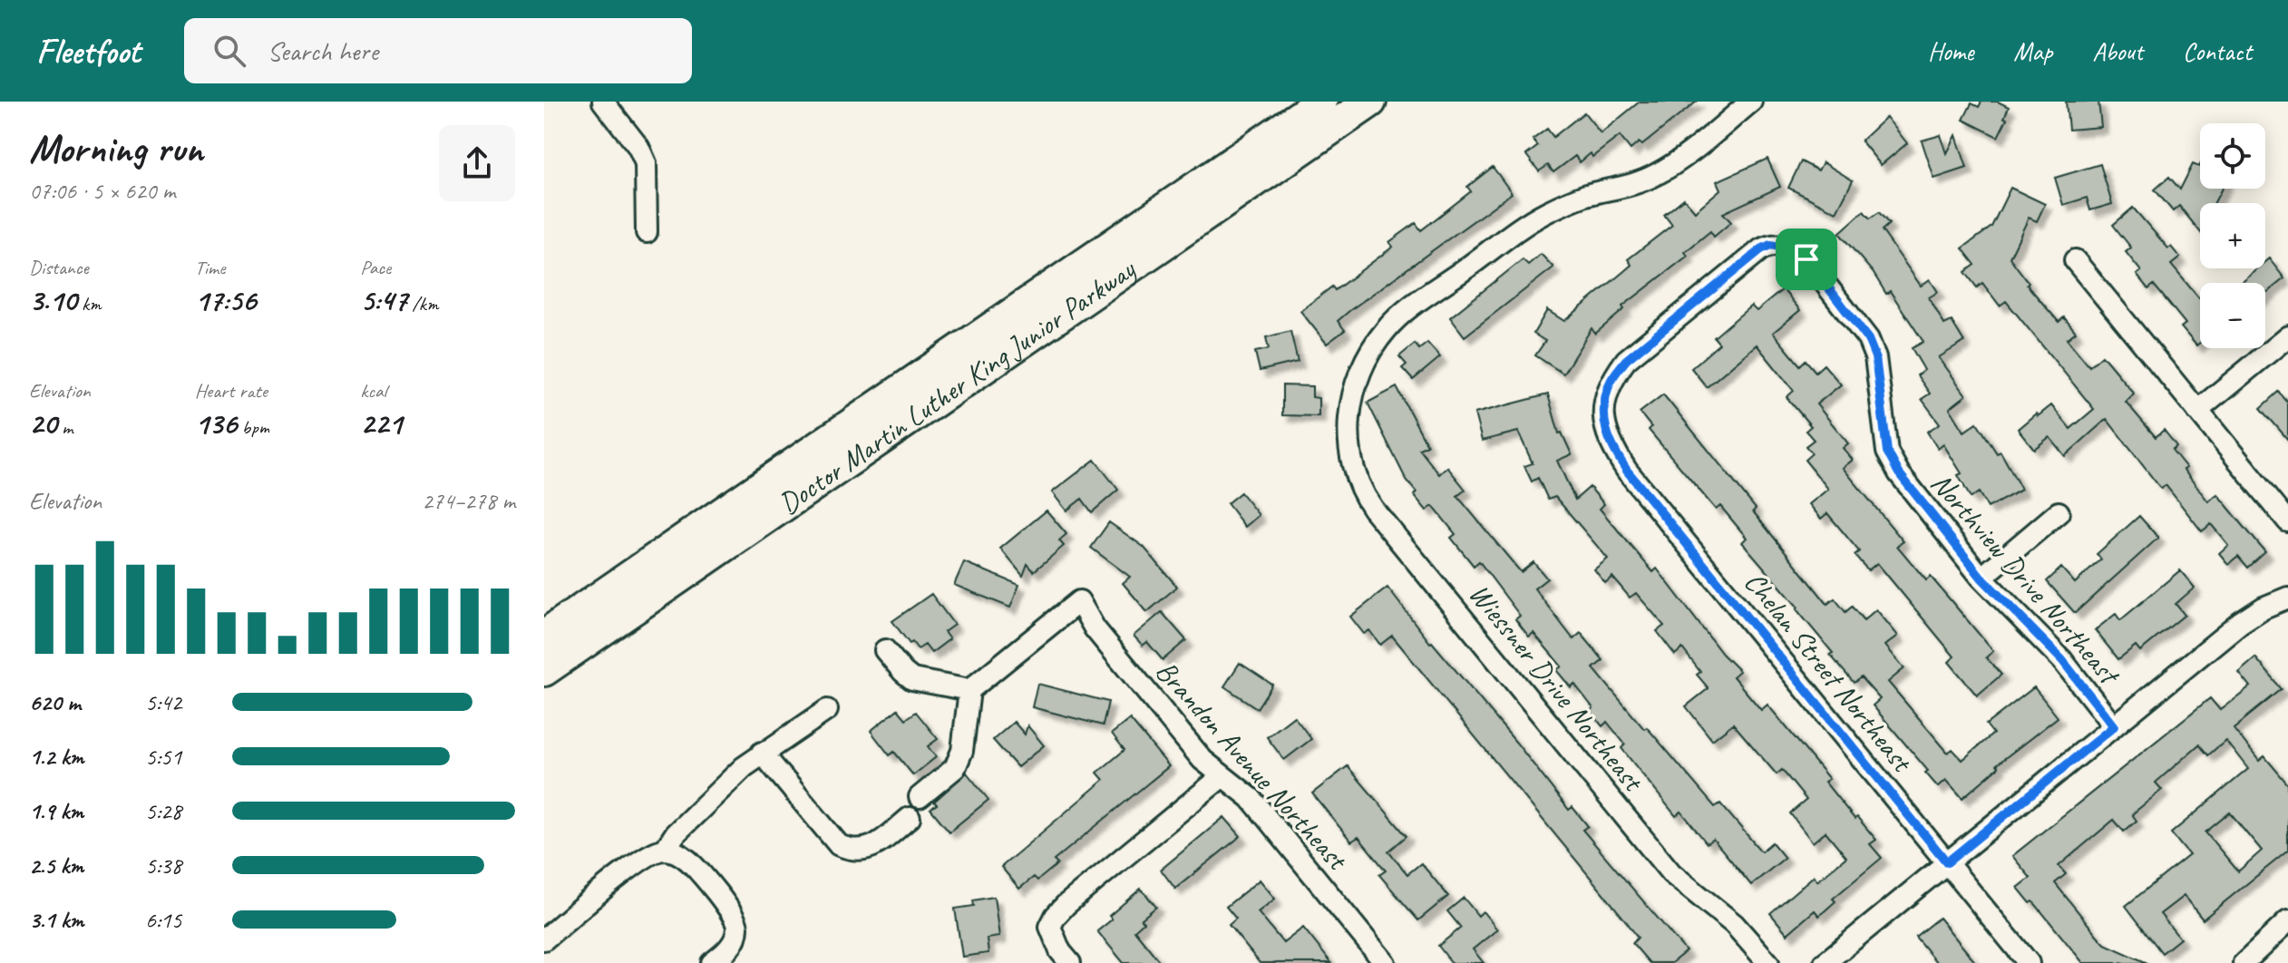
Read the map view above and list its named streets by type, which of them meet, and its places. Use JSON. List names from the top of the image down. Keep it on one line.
{"streets":{"highway":["Doctor Martin Luther King Junior Parkway"],"street":["Northview Drive Northeast","Chelan Street Northeast","Wiessner Drive Northeast","Brandon Avenue Northeast"]},"crossings":[["Northview Drive Northeast","Chelan Street Northeast"]],"page":{"header":"Fleetfoot","search":"Search here","nav":["Home","Map","About","Contact"],"heading":["Morning run","07:06 · 5 × 620 m"],"map_buttons":["+","−"],"stats":[["Distance","3.10 km"],["Time","17:56"],["Pace","5:47 /km"],["Elevation","20 m"],["Heart rate","136 bpm"],["kcal","221"]],"chart":["Elevation","274–278 m"],"list":[{"name":"620 m","note":"5:42"},{"name":"1.2 km","note":"5:51"},{"name":"1.9 km","note":"5:28"},{"name":"2.5 km","note":"5:38"},{"name":"3.1 km","note":"6:15"}]}}
